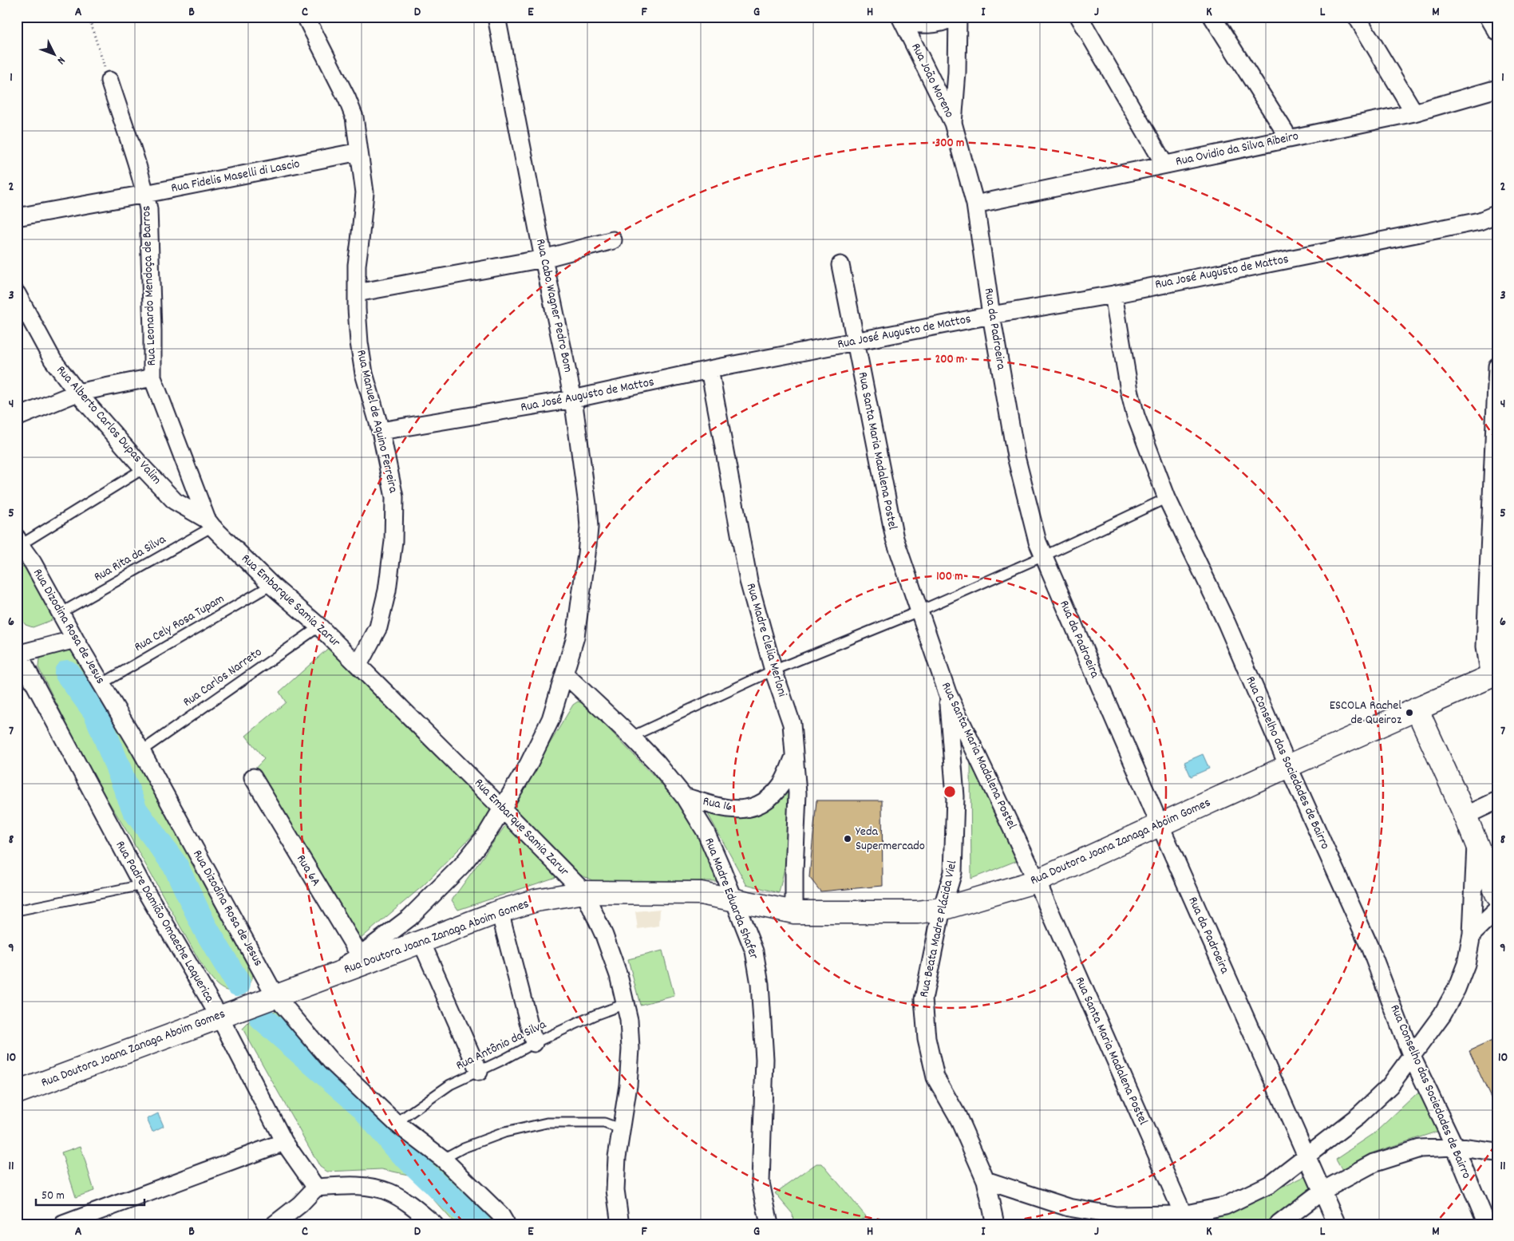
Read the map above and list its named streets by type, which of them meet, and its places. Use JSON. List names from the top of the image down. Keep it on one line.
{"streets":{"street":["Rua João Moreno","Rua Ovidio da Silva Ribeiro","Rua Fidelis Maselli di Lascio","Rua José Augusto de Mattos","Rua Leonardo Mendoça de Barros","Rua Cabo Wagner Pedro Bom","Rua da Padroeira","Rua Manuel de Aquino Ferreira","Rua Alberto Carlos Dupas Valim","Rua Santa Maria Madalena Postel","Rua Embarque Samia Zarur","Rua Dizodina Rosa de Jesus","Rua Madre Clelia Merloni","Rua Conselho das Sociedades de Bairro","Rua 16","Rua Doutora Joana Zanaga Aboim Gomes","Rua 6A","Rua Madre Eduarda Shafer","Rua Padre Damião Omaeche Laquerica","Rua Beata Madre Plácida Viel"],"lane":["Rua Rita da Silva","Rua Cely Rosa Tupam","Rua Carlos Narreto","Rua Antônio da Silva"]},"crossings":[["Rua João Moreno","Rua da Padroeira"],["Rua Ovidio da Silva Ribeiro","Rua da Padroeira"],["Rua Fidelis Maselli di Lascio","Rua Leonardo Mendoça de Barros"],["Rua Fidelis Maselli di Lascio","Rua Manuel de Aquino Ferreira"],["Rua José Augusto de Mattos","Rua Cabo Wagner Pedro Bom"],["Rua José Augusto de Mattos","Rua da Padroeira"],["Rua José Augusto de Mattos","Rua Manuel de Aquino Ferreira"],["Rua José Augusto de Mattos","Rua Santa Maria Madalena Postel"],["Rua José Augusto de Mattos","Rua Madre Clelia Merloni"],["Rua José Augusto de Mattos","Rua Conselho das Sociedades de Bairro"],["Rua Leonardo Mendoça de Barros","Rua Alberto Carlos Dupas Valim"],["Rua Leonardo Mendoça de Barros","Rua Rita da Silva"],["Rua Leonardo Mendoça de Barros","Rua Embarque Samia Zarur"],["Rua Cabo Wagner Pedro Bom","Rua Embarque Samia Zarur"],["Rua Cabo Wagner Pedro Bom","Rua Doutora Joana Zanaga Aboim Gomes"],["Rua Cabo Wagner Pedro Bom","Rua 6A"],["Rua Cabo Wagner Pedro Bom","Rua Madre Eduarda Shafer"],["Rua da Padroeira","Rua Doutora Joana Zanaga Aboim Gomes"],["Rua Manuel de Aquino Ferreira","Rua Embarque Samia Zarur"],["Rua Alberto Carlos Dupas Valim","Rua Rita da Silva"],["Rua Alberto Carlos Dupas Valim","Rua Embarque Samia Zarur"],["Rua Santa Maria Madalena Postel","Rua Doutora Joana Zanaga Aboim Gomes"],["Rua Santa Maria Madalena Postel","Rua Beata Madre Plácida Viel"],["Rua Rita da Silva","Rua Embarque Samia Zarur"],["Rua Rita da Silva","Rua Dizodina Rosa de Jesus"],["Rua Embarque Samia Zarur","Rua Cely Rosa Tupam"],["Rua Embarque Samia Zarur","Rua Carlos Narreto"],["Rua Embarque Samia Zarur","Rua Doutora Joana Zanaga Aboim Gomes"],["Rua Embarque Samia Zarur","Rua Antônio da Silva"],["Rua Cely Rosa Tupam","Rua Dizodina Rosa de Jesus"],["Rua Dizodina Rosa de Jesus","Rua Carlos Narreto"],["Rua Dizodina Rosa de Jesus","Rua Doutora Joana Zanaga Aboim Gomes"],["Rua Dizodina Rosa de Jesus","Rua Antônio da Silva"],["Rua Madre Clelia Merloni","Rua 16"],["Rua Madre Clelia Merloni","Rua Doutora Joana Zanaga Aboim Gomes"],["Rua Conselho das Sociedades de Bairro","Rua Doutora Joana Zanaga Aboim Gomes"],["Rua 16","Rua Madre Eduarda Shafer"],["Rua Doutora Joana Zanaga Aboim Gomes","Rua 6A"],["Rua Doutora Joana Zanaga Aboim Gomes","Rua Madre Eduarda Shafer"],["Rua Doutora Joana Zanaga Aboim Gomes","Rua Padre Damião Omaeche Laquerica"],["Rua Doutora Joana Zanaga Aboim Gomes","Rua Beata Madre Plácida Viel"]],"places":["ESCOLA Rachel de Queiroz","Yeda Supermercado"],"scale_bar":"50 m","north":"bottom right","grid":{"columns":["A","B","C","D","E","F","G","H","I","J","K","L","M"],"rows":["1","2","3","4","5","6","7","8","9","10","11"]},"rings":["300 m","200 m","100 m"]}
